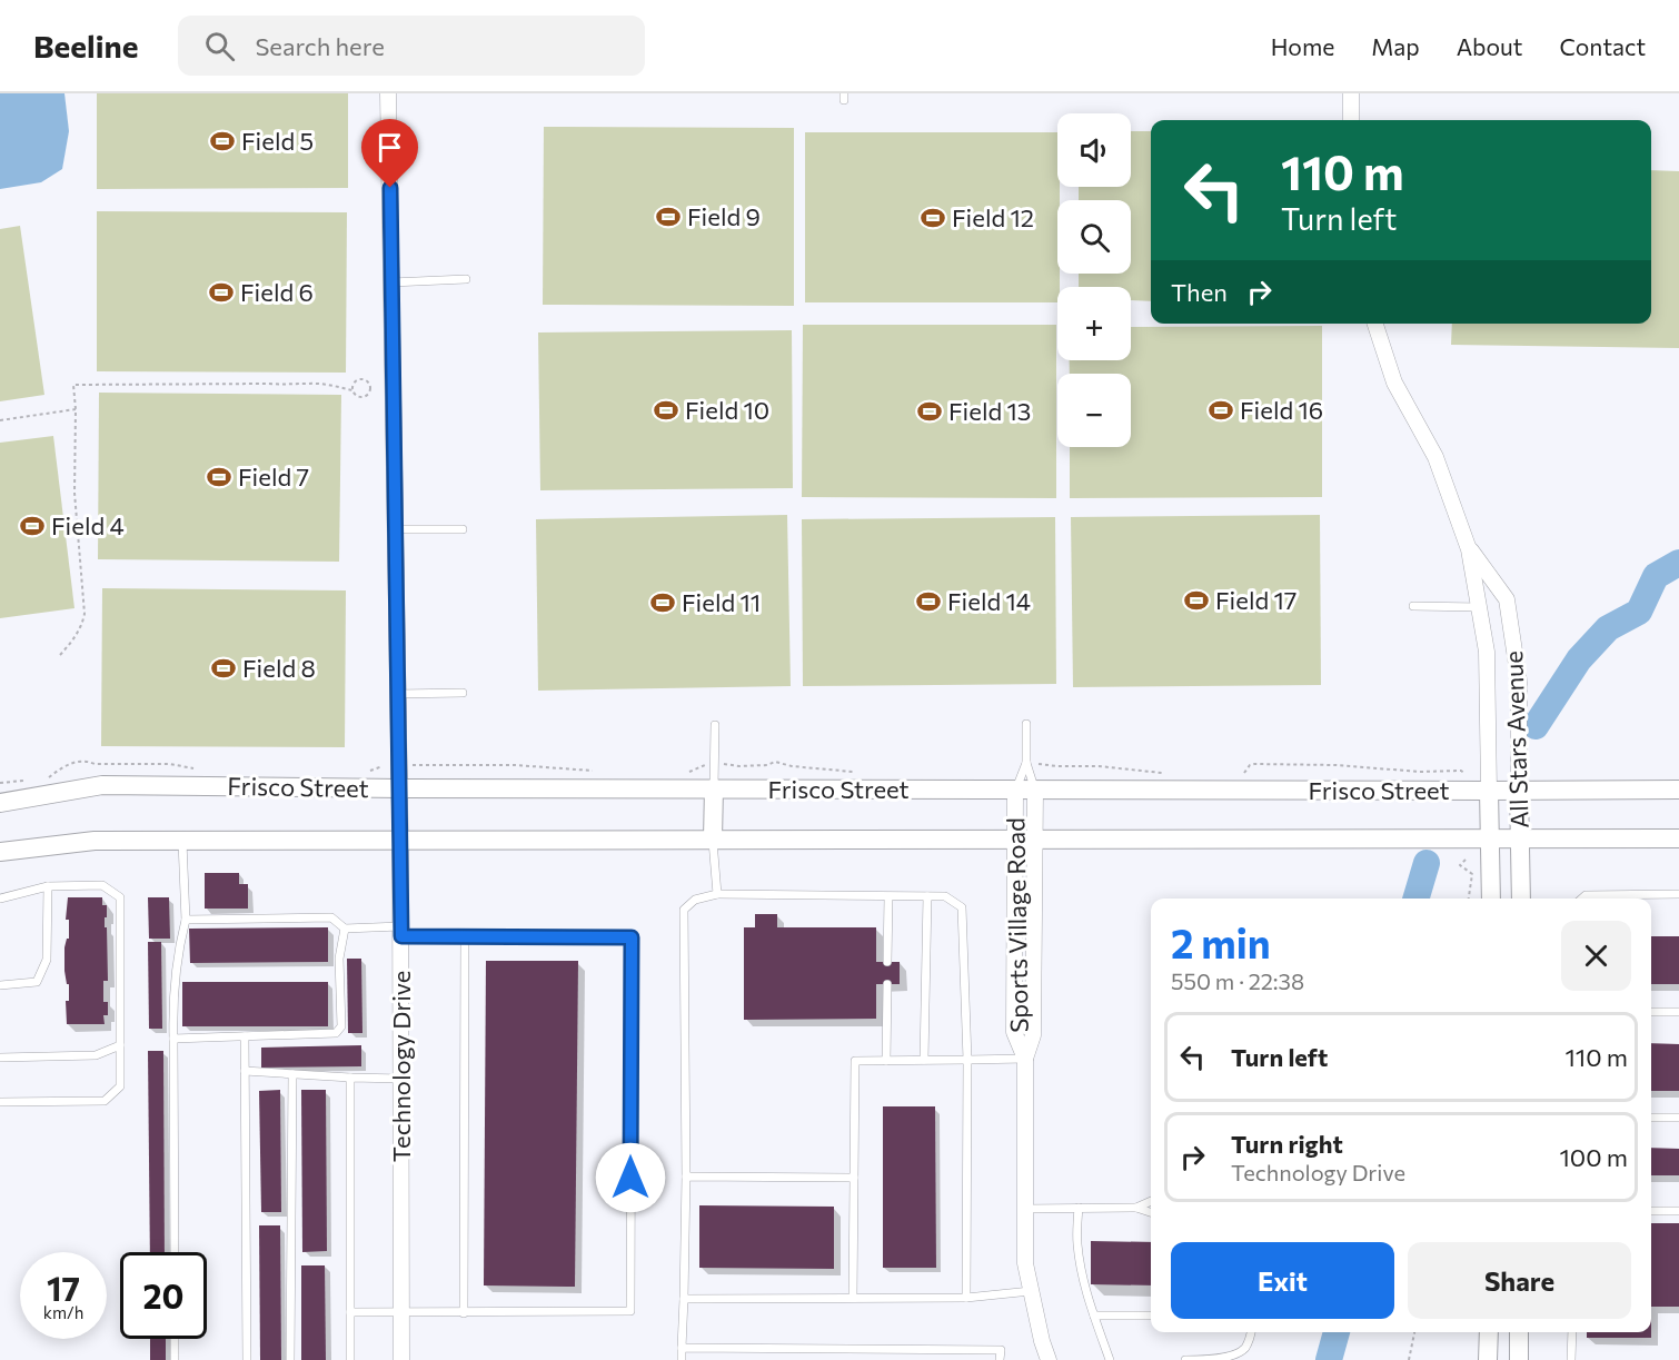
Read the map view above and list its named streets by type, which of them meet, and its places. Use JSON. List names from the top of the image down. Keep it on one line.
{"streets":{"street":["All Stars Avenue","Frisco Street","Sports Village Road","Technology Drive"]},"crossings":[["All Stars Avenue","Frisco Street"],["Frisco Street","Sports Village Road"],["Frisco Street","Technology Drive"]],"places":{"sports":["Field 5","Field 9","Field 12","Field 6","Field 10","Field 16","Field 13","Field 7","Field 4","Field 17","Field 14","Field 11","Field 8"]},"page":{"header":"Beeline","search":"Search here","nav":["Home","Map","About","Contact"],"map_buttons":["+","−"],"turn":["110 m","Turn left"],"then":"Then","heading":["2 min","550 m · 22:38"],"list":[{"name":"Turn left","value":"110 m"},{"name":"Turn right","note":"Technology Drive","value":"100 m"}],"buttons":["Exit","Share"],"speed":"17 km/h","limit":"20"}}
